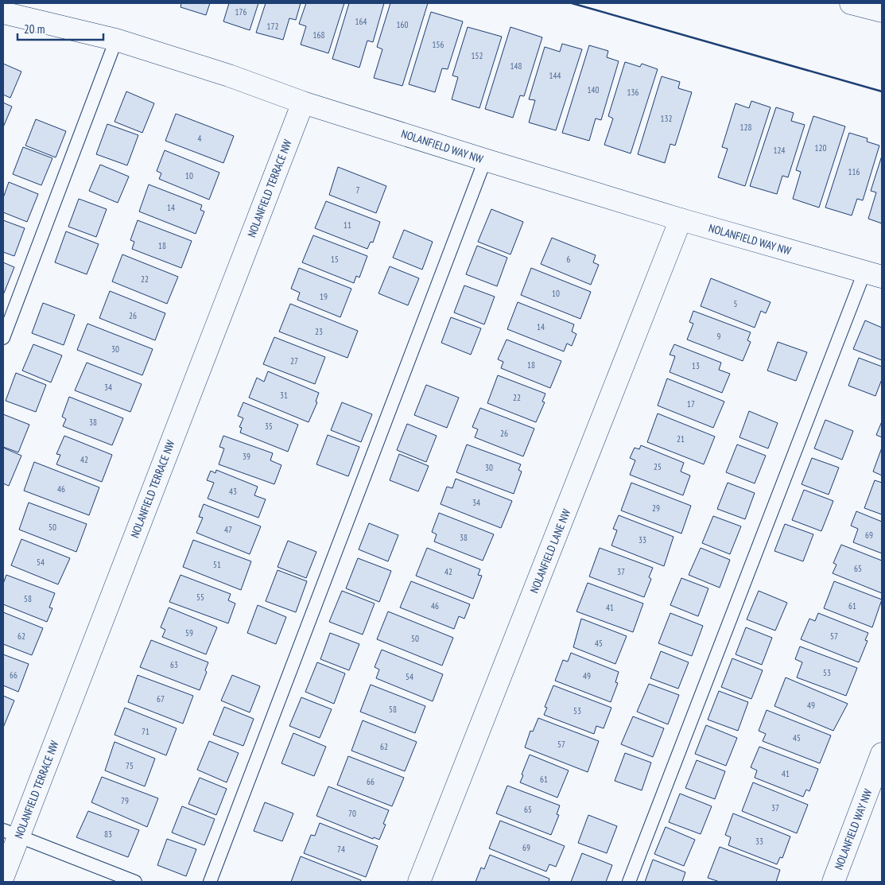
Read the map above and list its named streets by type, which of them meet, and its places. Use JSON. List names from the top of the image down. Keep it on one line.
{"streets":{"street":["NOLANFIELD WAY NW","NOLANFIELD TERRACE NW","NOLANFIELD LANE NW"]},"crossings":[["NOLANFIELD WAY NW","NOLANFIELD TERRACE NW"],["NOLANFIELD WAY NW","NOLANFIELD LANE NW"]],"house_numbers":["176","164","160","172","168","156","152","148","144","140","136","132","128","4","120","124","116","10","7","14","11","18","15","6","22","10","19","5","26","14","23","9","30","27","18","13","34","31","22","17","38","35","26","21","39","42","25","30","46","43","34","29","50","47","69","38","33","54","51","65","42","37","55","58","46","61","41","59","62","57","50","45","63","53","66","49","54","67","49","58","53","71","45","57","62","75","41","61","66","79","37","65","70","83","33","69","74"],"scale_bar":"20 m"}
